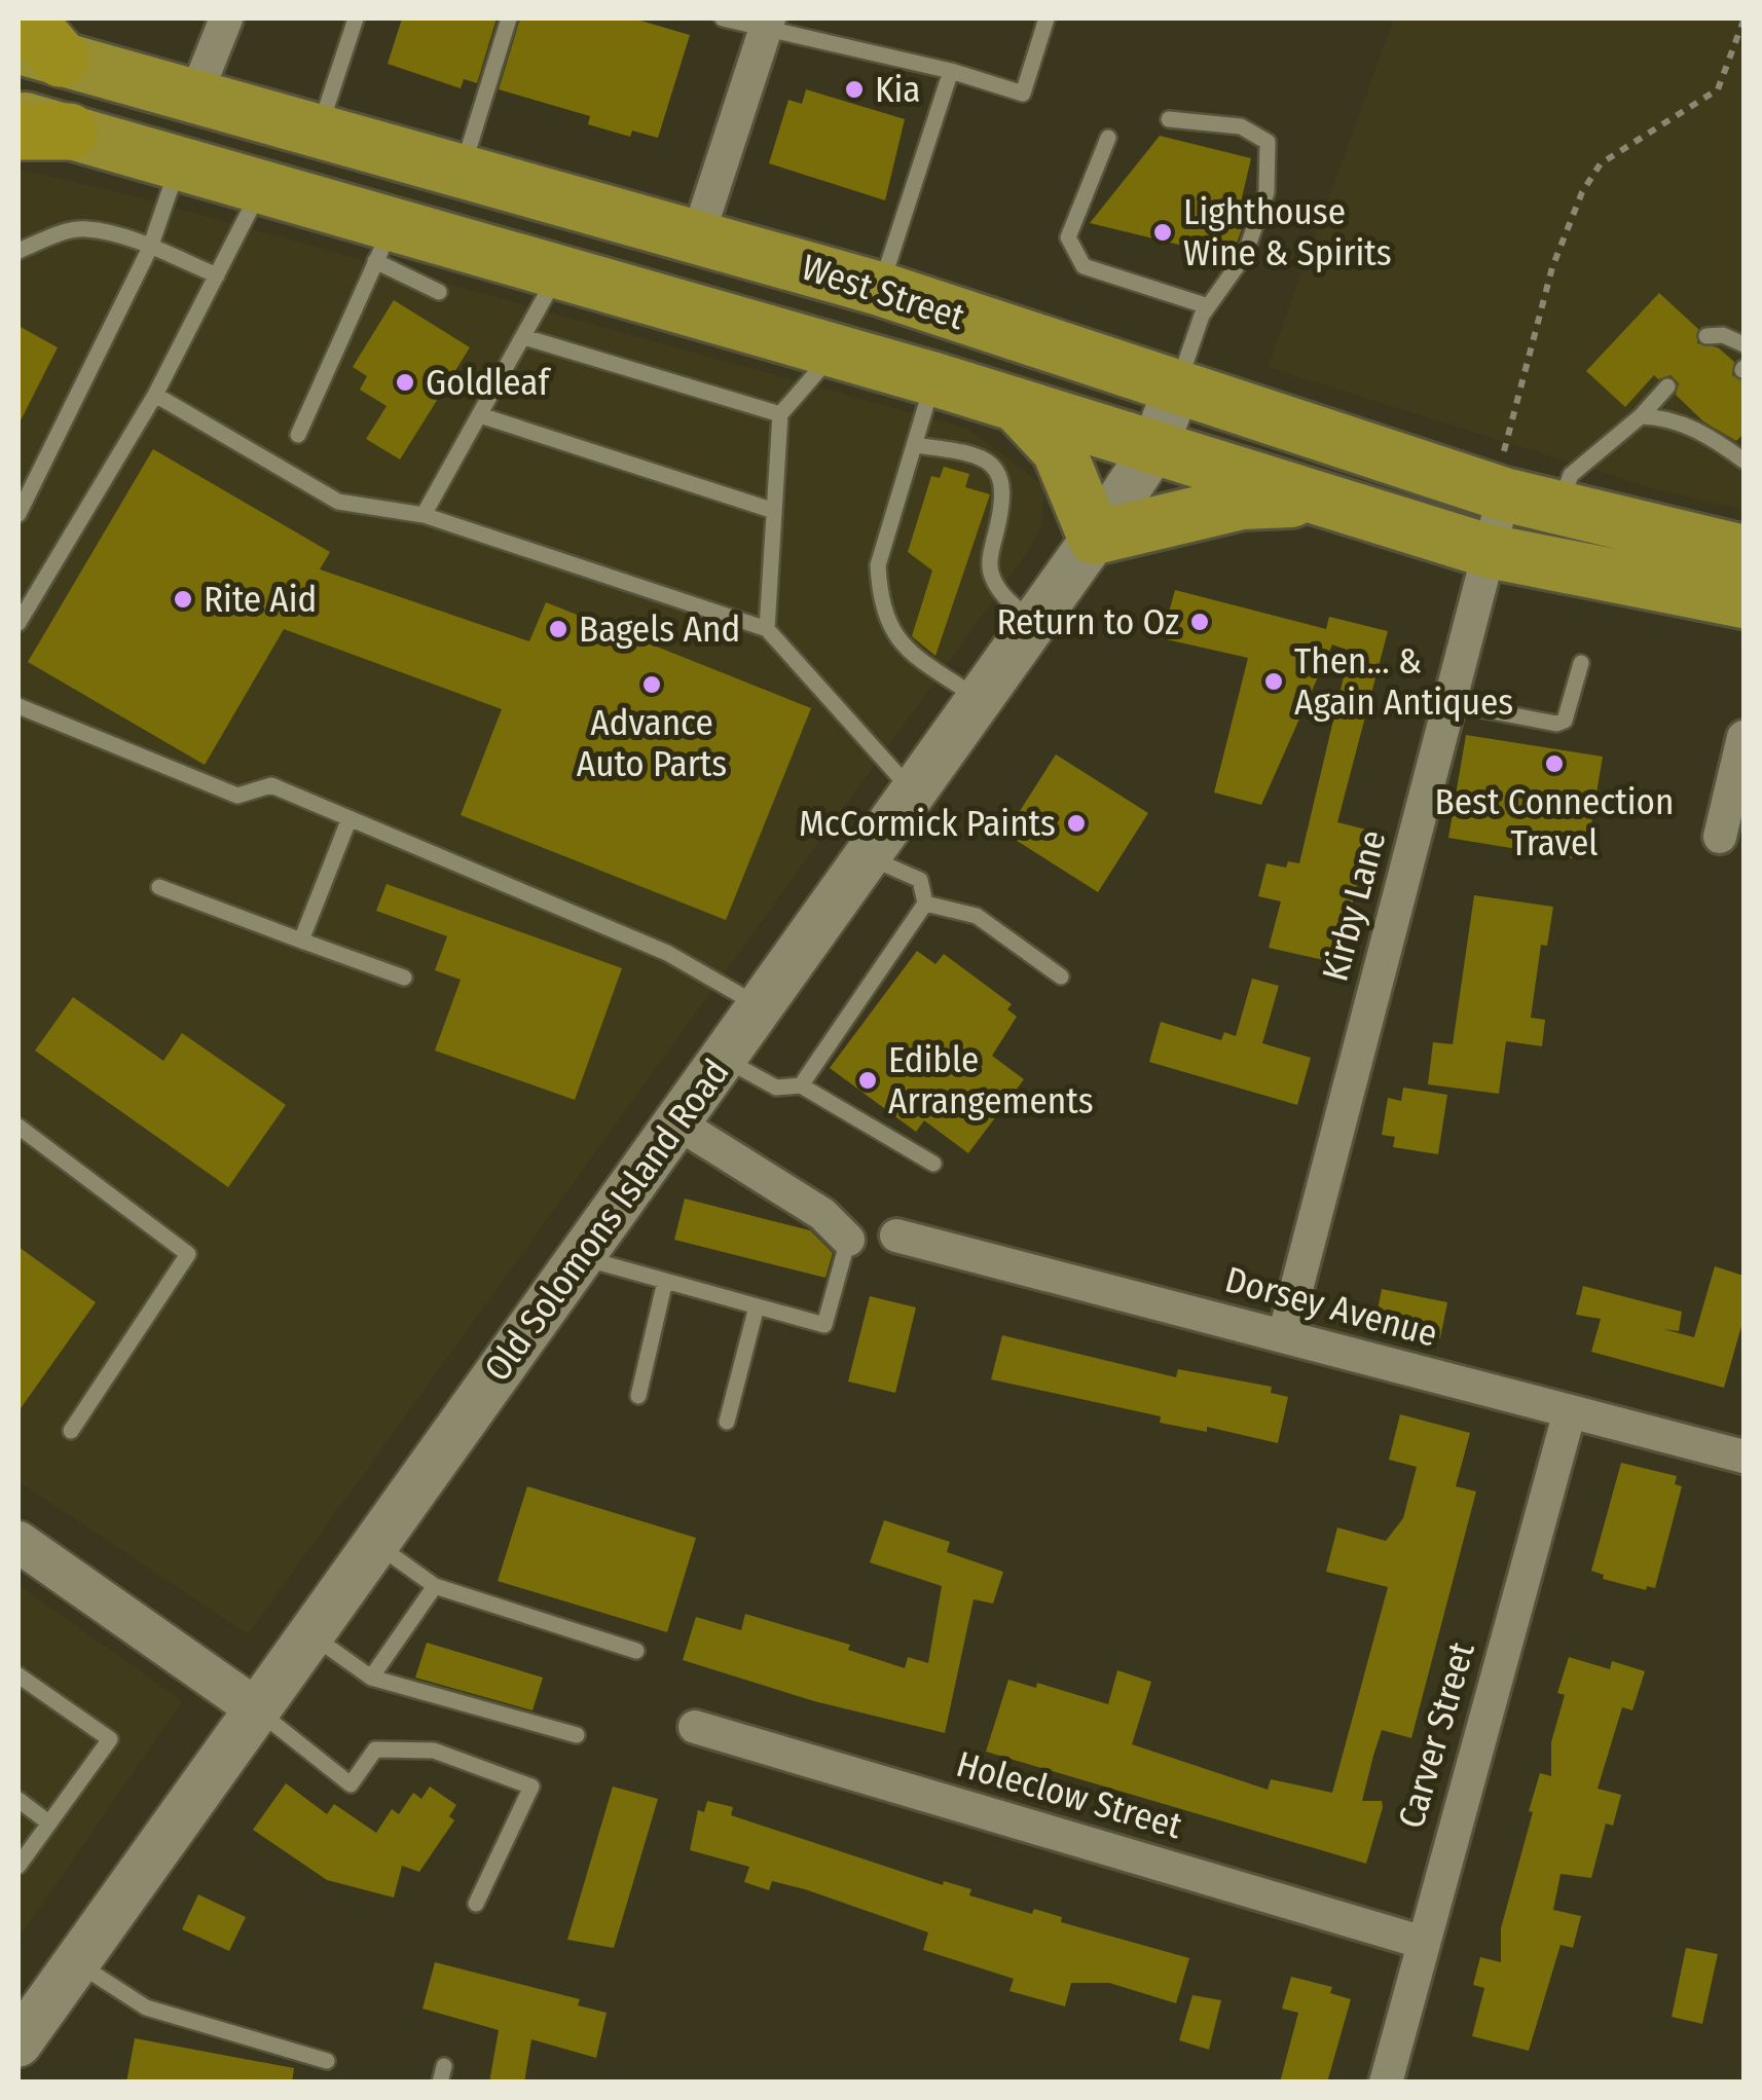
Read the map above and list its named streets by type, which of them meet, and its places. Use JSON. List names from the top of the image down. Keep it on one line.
{"streets":{"main road":["West Street","Old Solomons Island Road"],"street":["Kirby Lane","Dorsey Avenue","Carver Street","Holeclow Street"]},"crossings":[["West Street","Kirby Lane"],["West Street","Old Solomons Island Road"],["Kirby Lane","Dorsey Avenue"],["Dorsey Avenue","Carver Street"],["Carver Street","Holeclow Street"]],"places":["Kia","Lighthouse Wine & Spirits","Goldleaf","Rite Aid","Return to Oz","Bagels And","Then... & Again Antiques","Advance Auto Parts","Best Connection Travel","McCormick Paints","Edible Arrangements"]}
